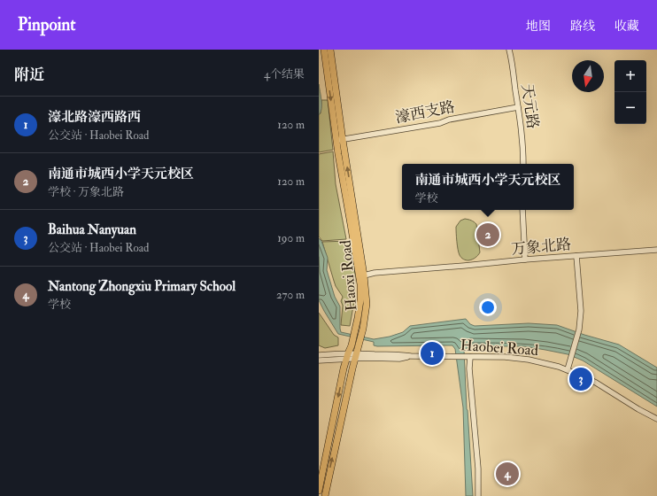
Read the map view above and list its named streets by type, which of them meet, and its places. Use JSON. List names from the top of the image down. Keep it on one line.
{"streets":{"main road":["Haoxi Road"],"street":["天元路","濠西支路","万象北路","Haobei Road"]},"crossings":[["天元路","濠西支路"],["濠西支路","Haoxi Road"],["万象北路","Haoxi Road"],["Haoxi Road","Haobei Road"]],"north":"bottom","page":{"header":"Pinpoint","nav":["地图","路线","收藏"],"heading":["附近","4个结果"],"map_buttons":["+","−"],"list":[{"mark":"1","name":"濠北路濠西路西","note":"公交站 · Haobei Road","value":"120 m"},{"mark":"2","name":"南通市城西小学天元校区","note":"学校 · 万象北路","value":"120 m"},{"mark":"3","name":"Baihua Nanyuan","note":"公交站 · Haobei Road","value":"190 m"},{"mark":"4","name":"Nantong Zhongxiu Primary School","note":"学校","value":"270 m"}],"popup":["南通市城西小学天元校区","学校"],"pins":["2","1","3","4"]}}
